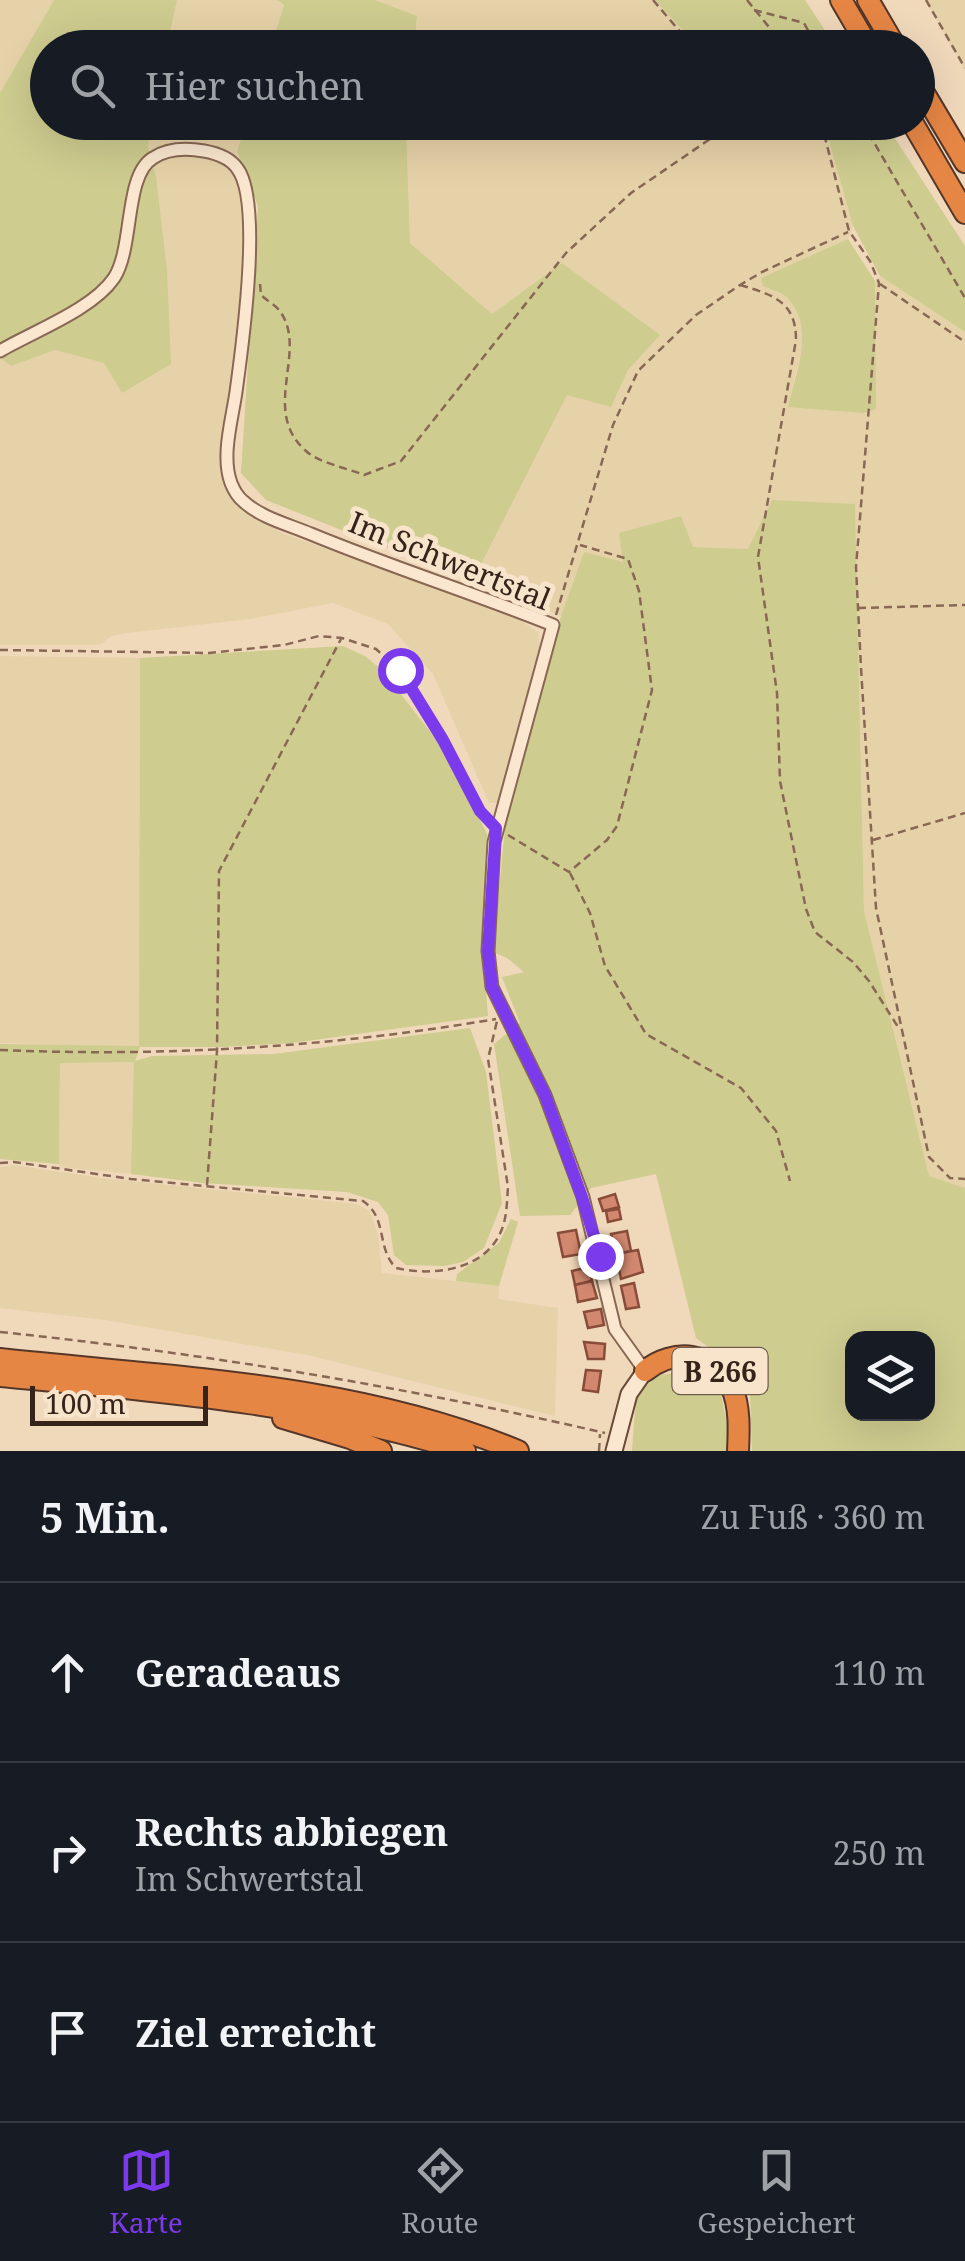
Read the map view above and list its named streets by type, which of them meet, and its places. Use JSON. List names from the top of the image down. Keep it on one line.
{"streets":{"highway":["B 266"],"street":["Im Schwertstal"]},"crossings":[["Im Schwertstal","B 266"]],"scale_bar":"100 m","page":{"search":"Hier suchen","scale":"100 m","heading":["5 Min.","Zu Fuß · 360 m"],"list":[["Geradeaus","110 m"],["Rechts abbiegen","Im Schwertstal","250 m"],"Ziel erreicht"],"nav":["Karte","Route","Gespeichert"]}}
